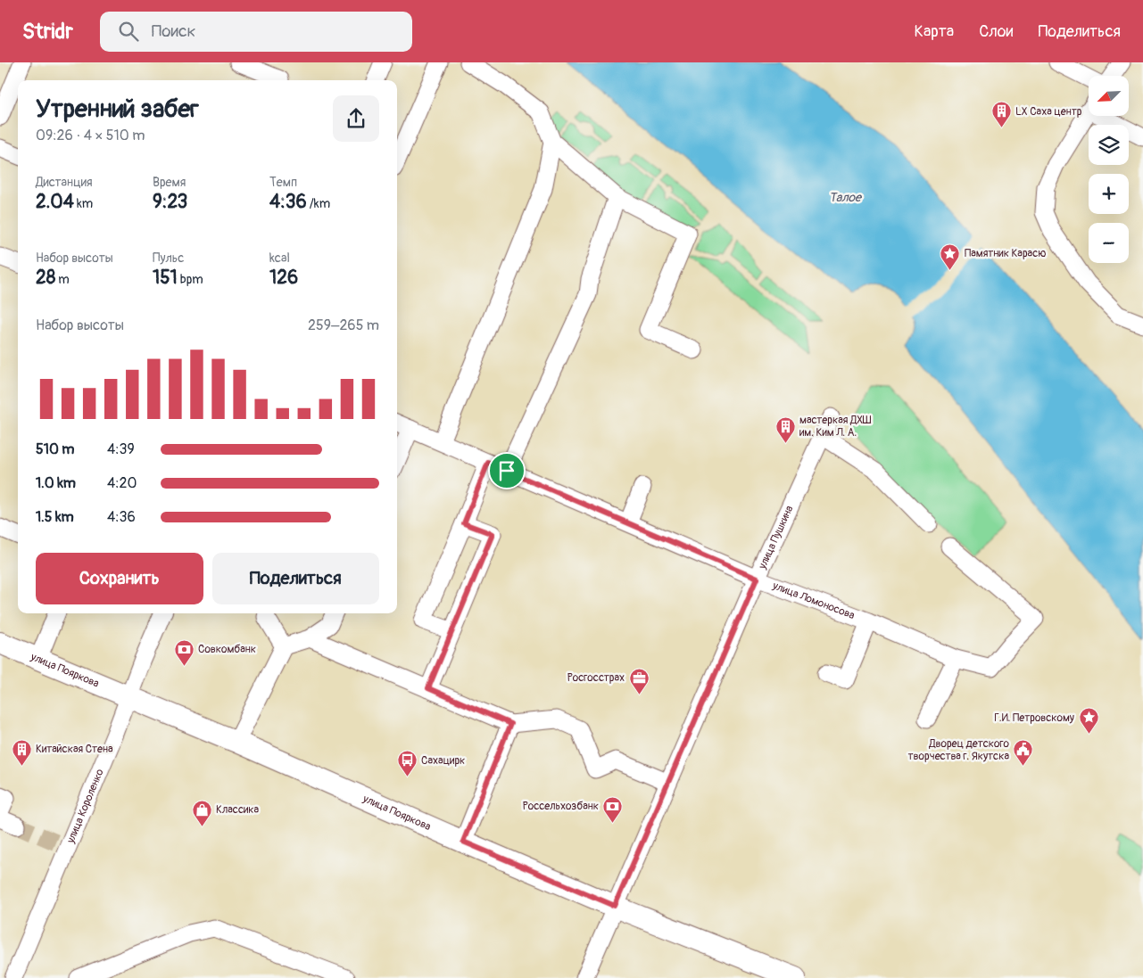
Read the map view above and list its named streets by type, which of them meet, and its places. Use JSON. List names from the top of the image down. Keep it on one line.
{"streets":{"main road":["улица Пояркова"],"street":["улица Пушкина","улица Ломоносова","улица Короленко"]},"crossings":[["улица Пушкина","улица Ломоносова"],["улица Пушкина","улица Пояркова"],["улица Пояркова","улица Короленко"]],"water":["Талое"],"places":{"building":["LX Саха центр","мастеркая ДХШ им. Ким Л. А.","Китайская Стена"],"place":["Памятник Карасю","Г.И. Петровскому"],"bank":["Совкомбанк","Россельхозбанк"],"office":["Росгосстрах"],"public building":["Дворец детского творчества г. Якутска"],"bus stop":["Сахацирк"],"shop":["Классика"]},"north":"bottom left","page":{"header":"Stridr","search":"Поиск","nav":["Карта","Слои","Поделиться"],"map_buttons":["+","−"],"heading":["Утренний забег","09:26 · 4 × 510 m"],"stats":[["Дистанция","2.04 km"],["Время","9:23"],["Темп","4:36 /km"],["Набор высоты","28 m"],["Пульс","151 bpm"],["kcal","126"]],"chart":["Набор высоты","259–265 m"],"list":[{"name":"510 m","note":"4:39"},{"name":"1.0 km","note":"4:20"},{"name":"1.5 km","note":"4:36"}],"buttons":["Сохранить","Поделиться"]}}
